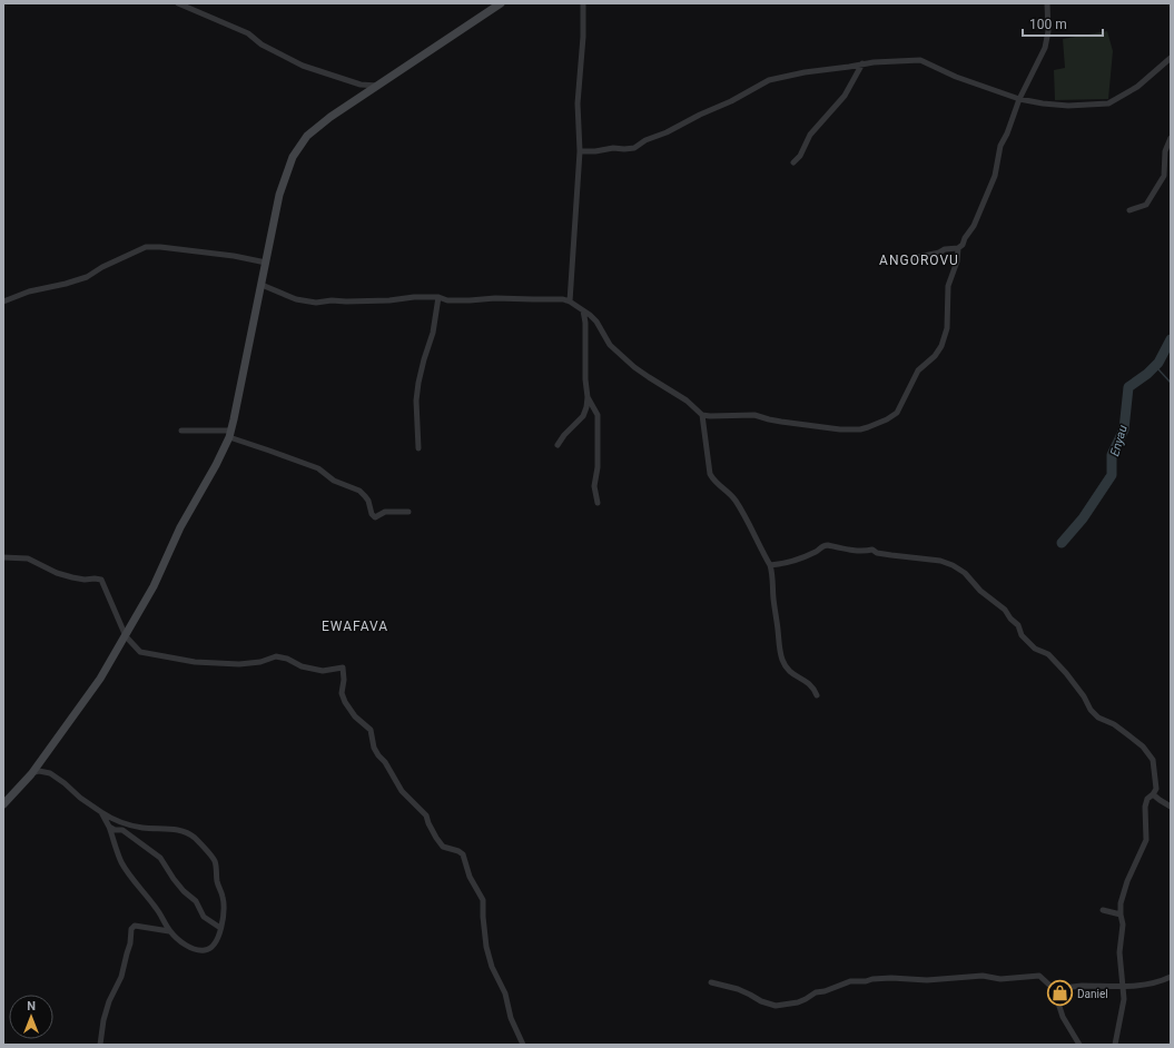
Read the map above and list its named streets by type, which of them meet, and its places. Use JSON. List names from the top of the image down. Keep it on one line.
{"districts":["ANGOROVU","EWAFAVA"],"water":["Enyau"],"places":{"shop":["Daniel"]},"scale_bar":"100 m","north":"top"}
